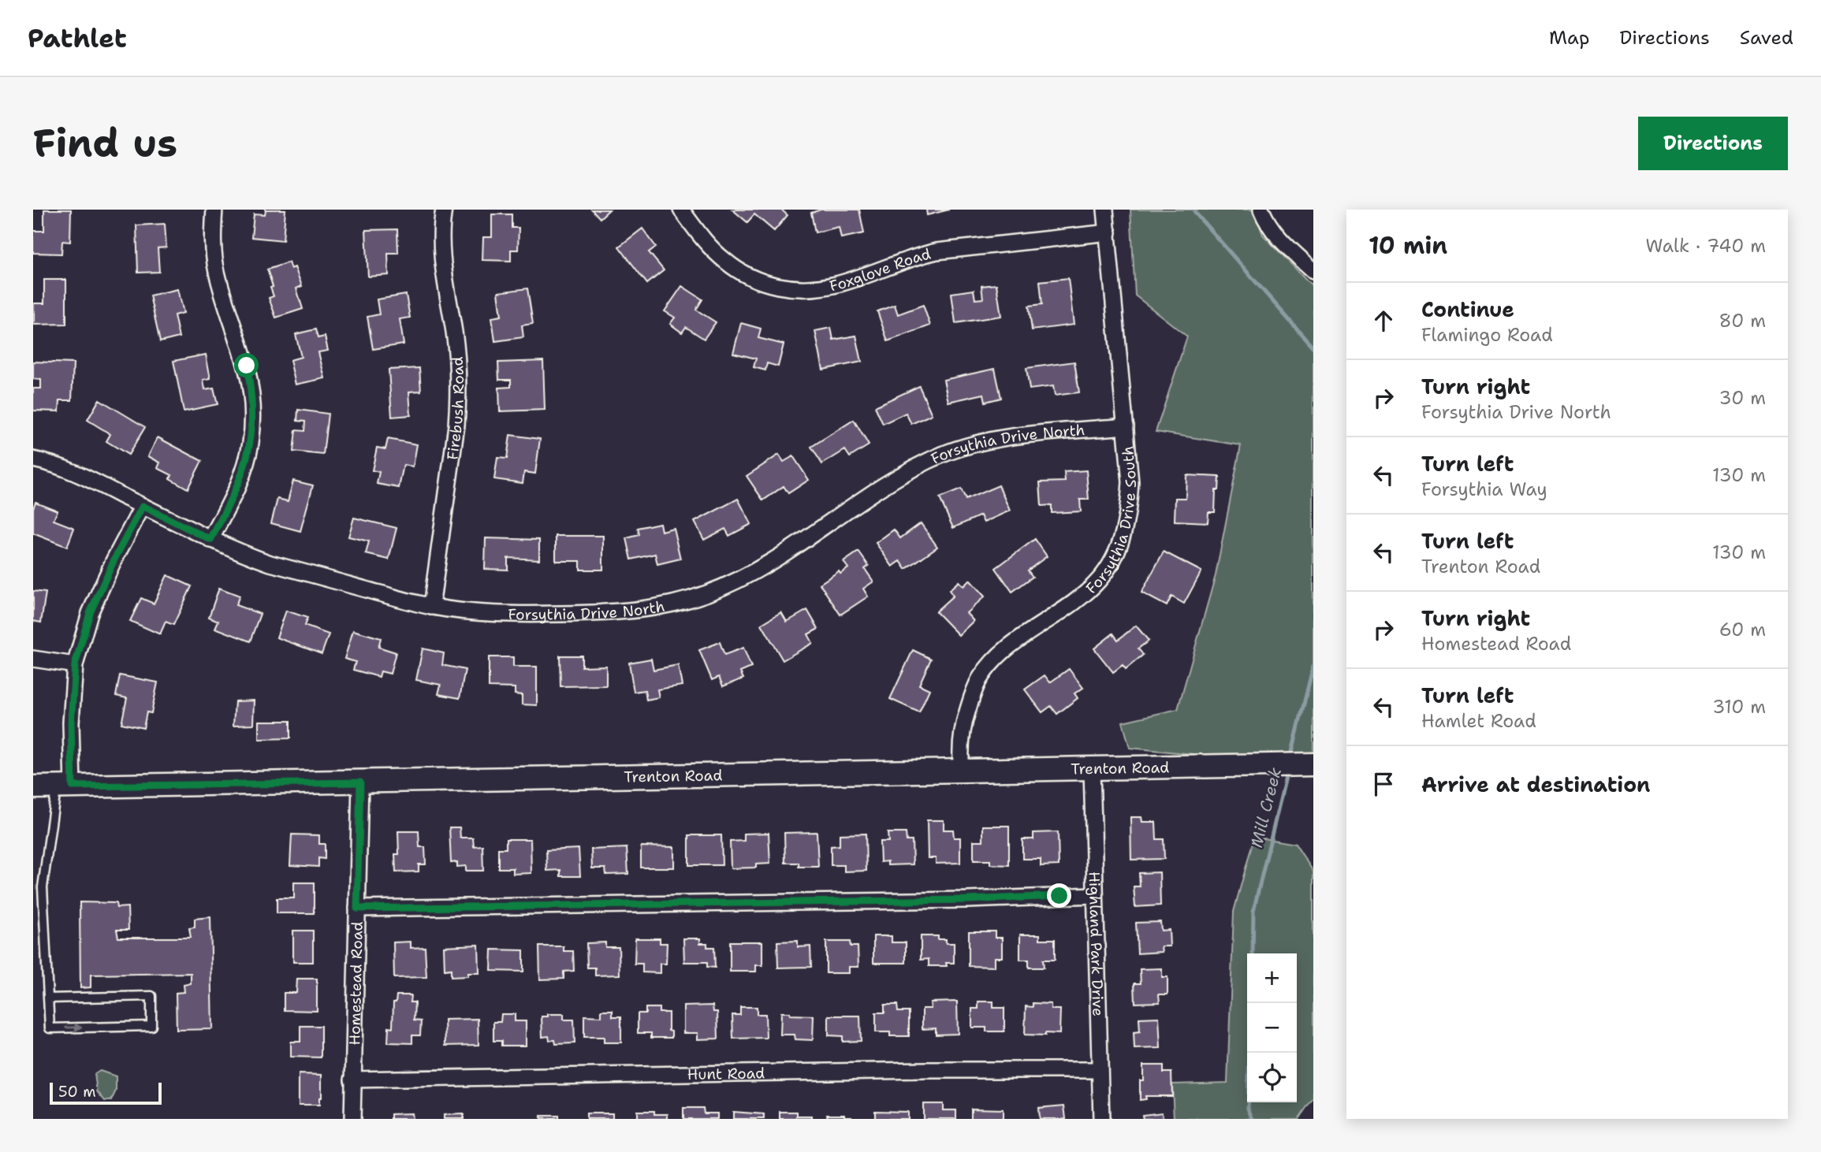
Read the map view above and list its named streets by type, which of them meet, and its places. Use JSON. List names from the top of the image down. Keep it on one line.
{"streets":{"main road":["Trenton Road"],"street":["Foxglove Road","Firebush Road","Forsythia Drive North","Forsythia Drive South","Highland Park Drive","Homestead Road","Hunt Road"]},"crossings":[["Foxglove Road","Forsythia Drive South"],["Firebush Road","Forsythia Drive North"],["Forsythia Drive North","Forsythia Drive South"],["Forsythia Drive South","Trenton Road"],["Trenton Road","Highland Park Drive"],["Trenton Road","Homestead Road"],["Highland Park Drive","Hunt Road"],["Homestead Road","Hunt Road"]],"water":["Mill Creek"],"scale_bar":"50 m","page":{"header":"Pathlet","nav":["Map","Directions","Saved"],"buttons":"Directions","title":"Find us","heading":["10 min","Walk · 740 m"],"list":[["Continue","Flamingo Road","80 m"],["Turn right","Forsythia Drive North","30 m"],["Turn left","Forsythia Way","130 m"],["Turn left","Trenton Road","130 m"],["Turn right","Homestead Road","60 m"],["Turn left","Hamlet Road","310 m"],"Arrive at destination"],"map_buttons":["+","−"],"scale":"50 m"}}
